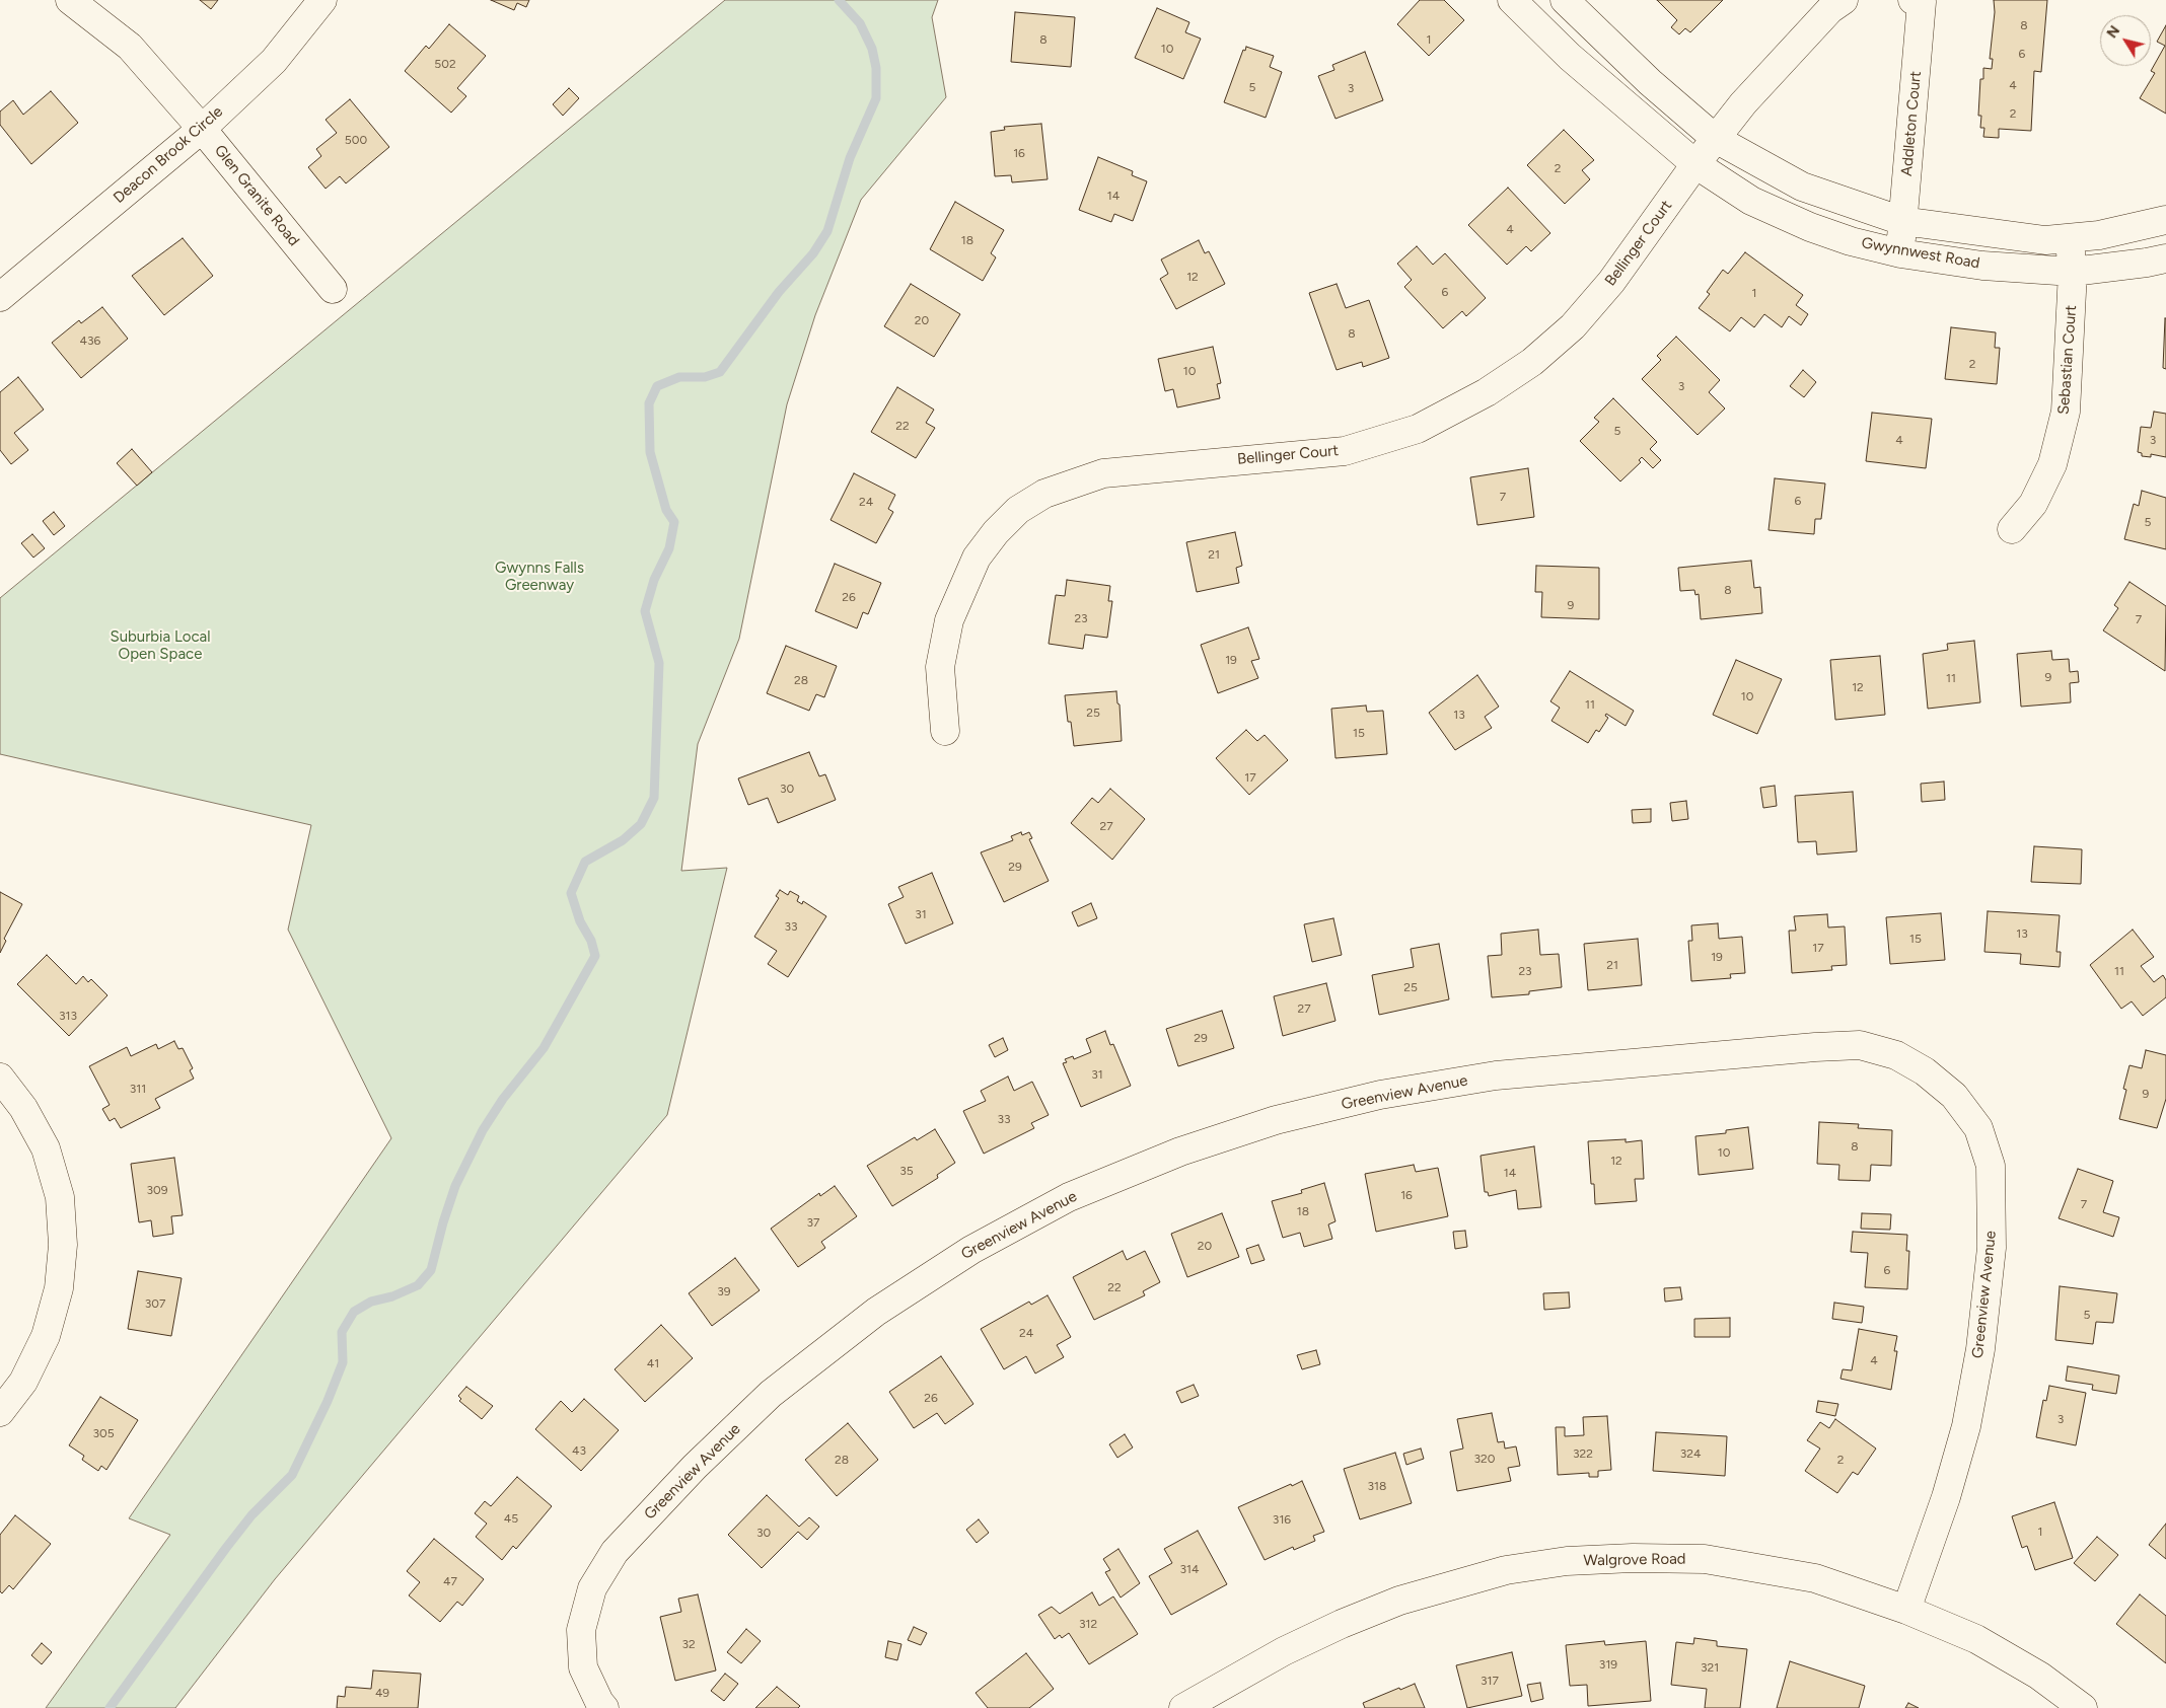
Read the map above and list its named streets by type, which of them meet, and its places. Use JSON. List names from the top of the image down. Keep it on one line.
{"streets":{"street":["Addleton Court","Deacon Brook Circle","Glen Granite Road","Bellinger Court","Gwynnwest Road","Sebastian Court","Greenview Avenue","Walgrove Road"]},"crossings":[["Addleton Court","Gwynnwest Road"],["Deacon Brook Circle","Glen Granite Road"],["Bellinger Court","Gwynnwest Road"],["Gwynnwest Road","Sebastian Court"],["Greenview Avenue","Walgrove Road"]],"parks":["Gwynns Falls Greenway","Suburbia Local Open Space"],"house_numbers":["8","8","1","10","6","502","4","5","3","2","500","16","2","14","4","18","12","6","1","20","8","436","2","10","3","22","5","4","3","7","6","24","5","21","8","26","9","23","7","19","9","11","28","12","10","11","25","13","15","17","30","27","29","31","33","13","15","17","19","21","23","11","25","27","313","29","31","311","9","33","8","10","12","35","14","309","16","7","18","37","20","6","22","39","307","5","24","4","41","26","3","305","43","322","324","320","28","2","318","45","316","1","30","314","47","312","32","319","321","317","49"],"north":"top left"}
